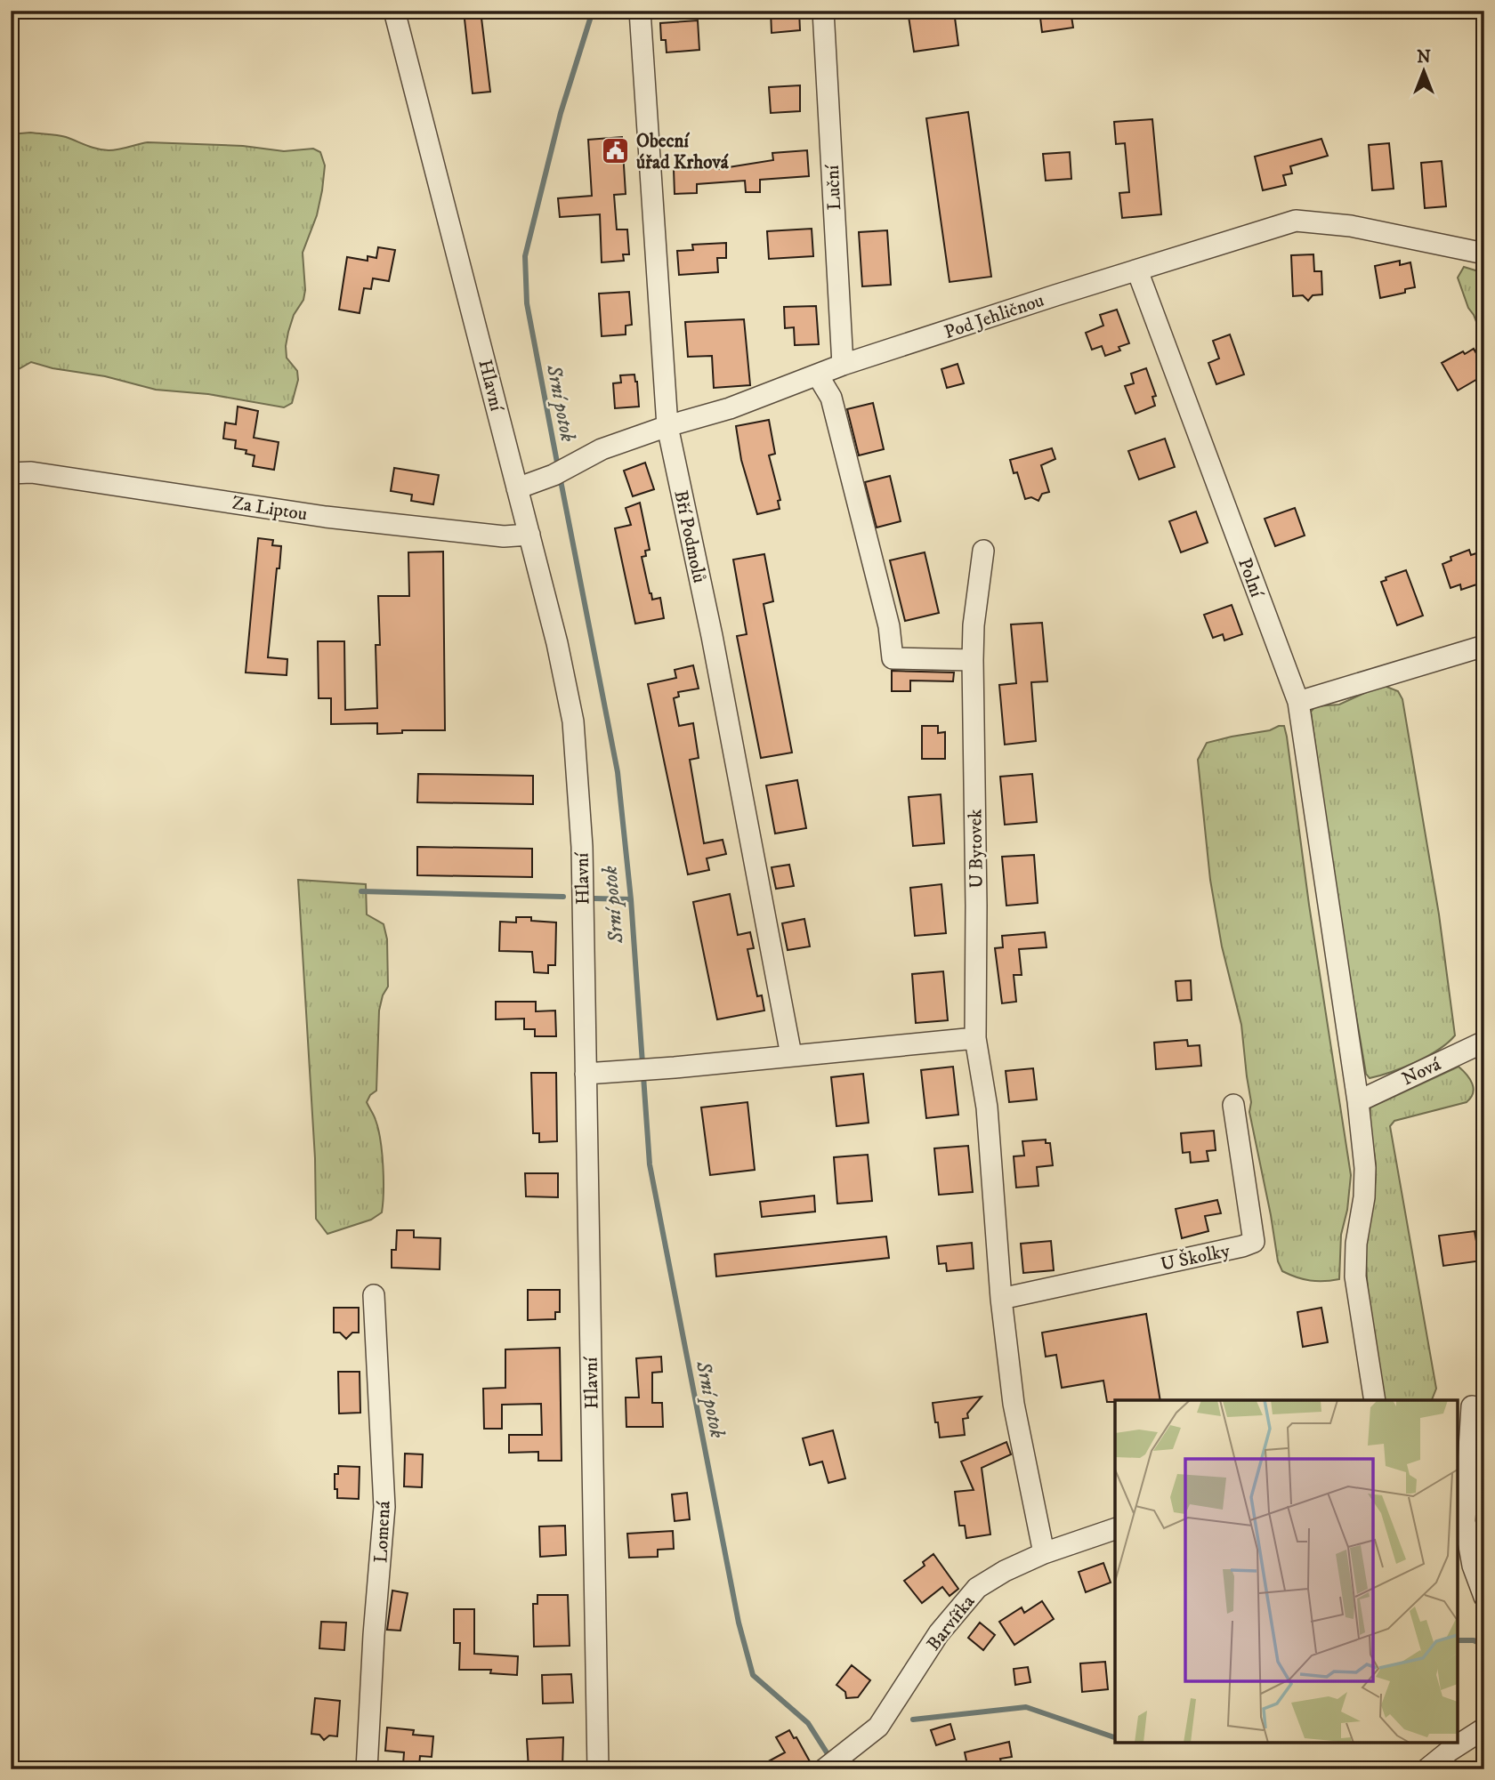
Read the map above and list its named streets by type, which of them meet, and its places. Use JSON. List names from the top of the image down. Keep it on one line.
{"streets":{"street":["Luční","Pod Jehličnou","Hlavní","Za Liptou","Bří Podmolů","Polní","U Bytovek","Nová","U Školky","Lomená","Barvířka"]},"crossings":[["Luční","Pod Jehličnou"],["Pod Jehličnou","Hlavní"],["Pod Jehličnou","Bří Podmolů"],["Pod Jehličnou","Polní"],["Hlavní","Za Liptou"],["Polní","Nová"]],"water":["Srní potok"],"places":{"public building":["Obecní úřad Krhová"]},"north":"top"}
